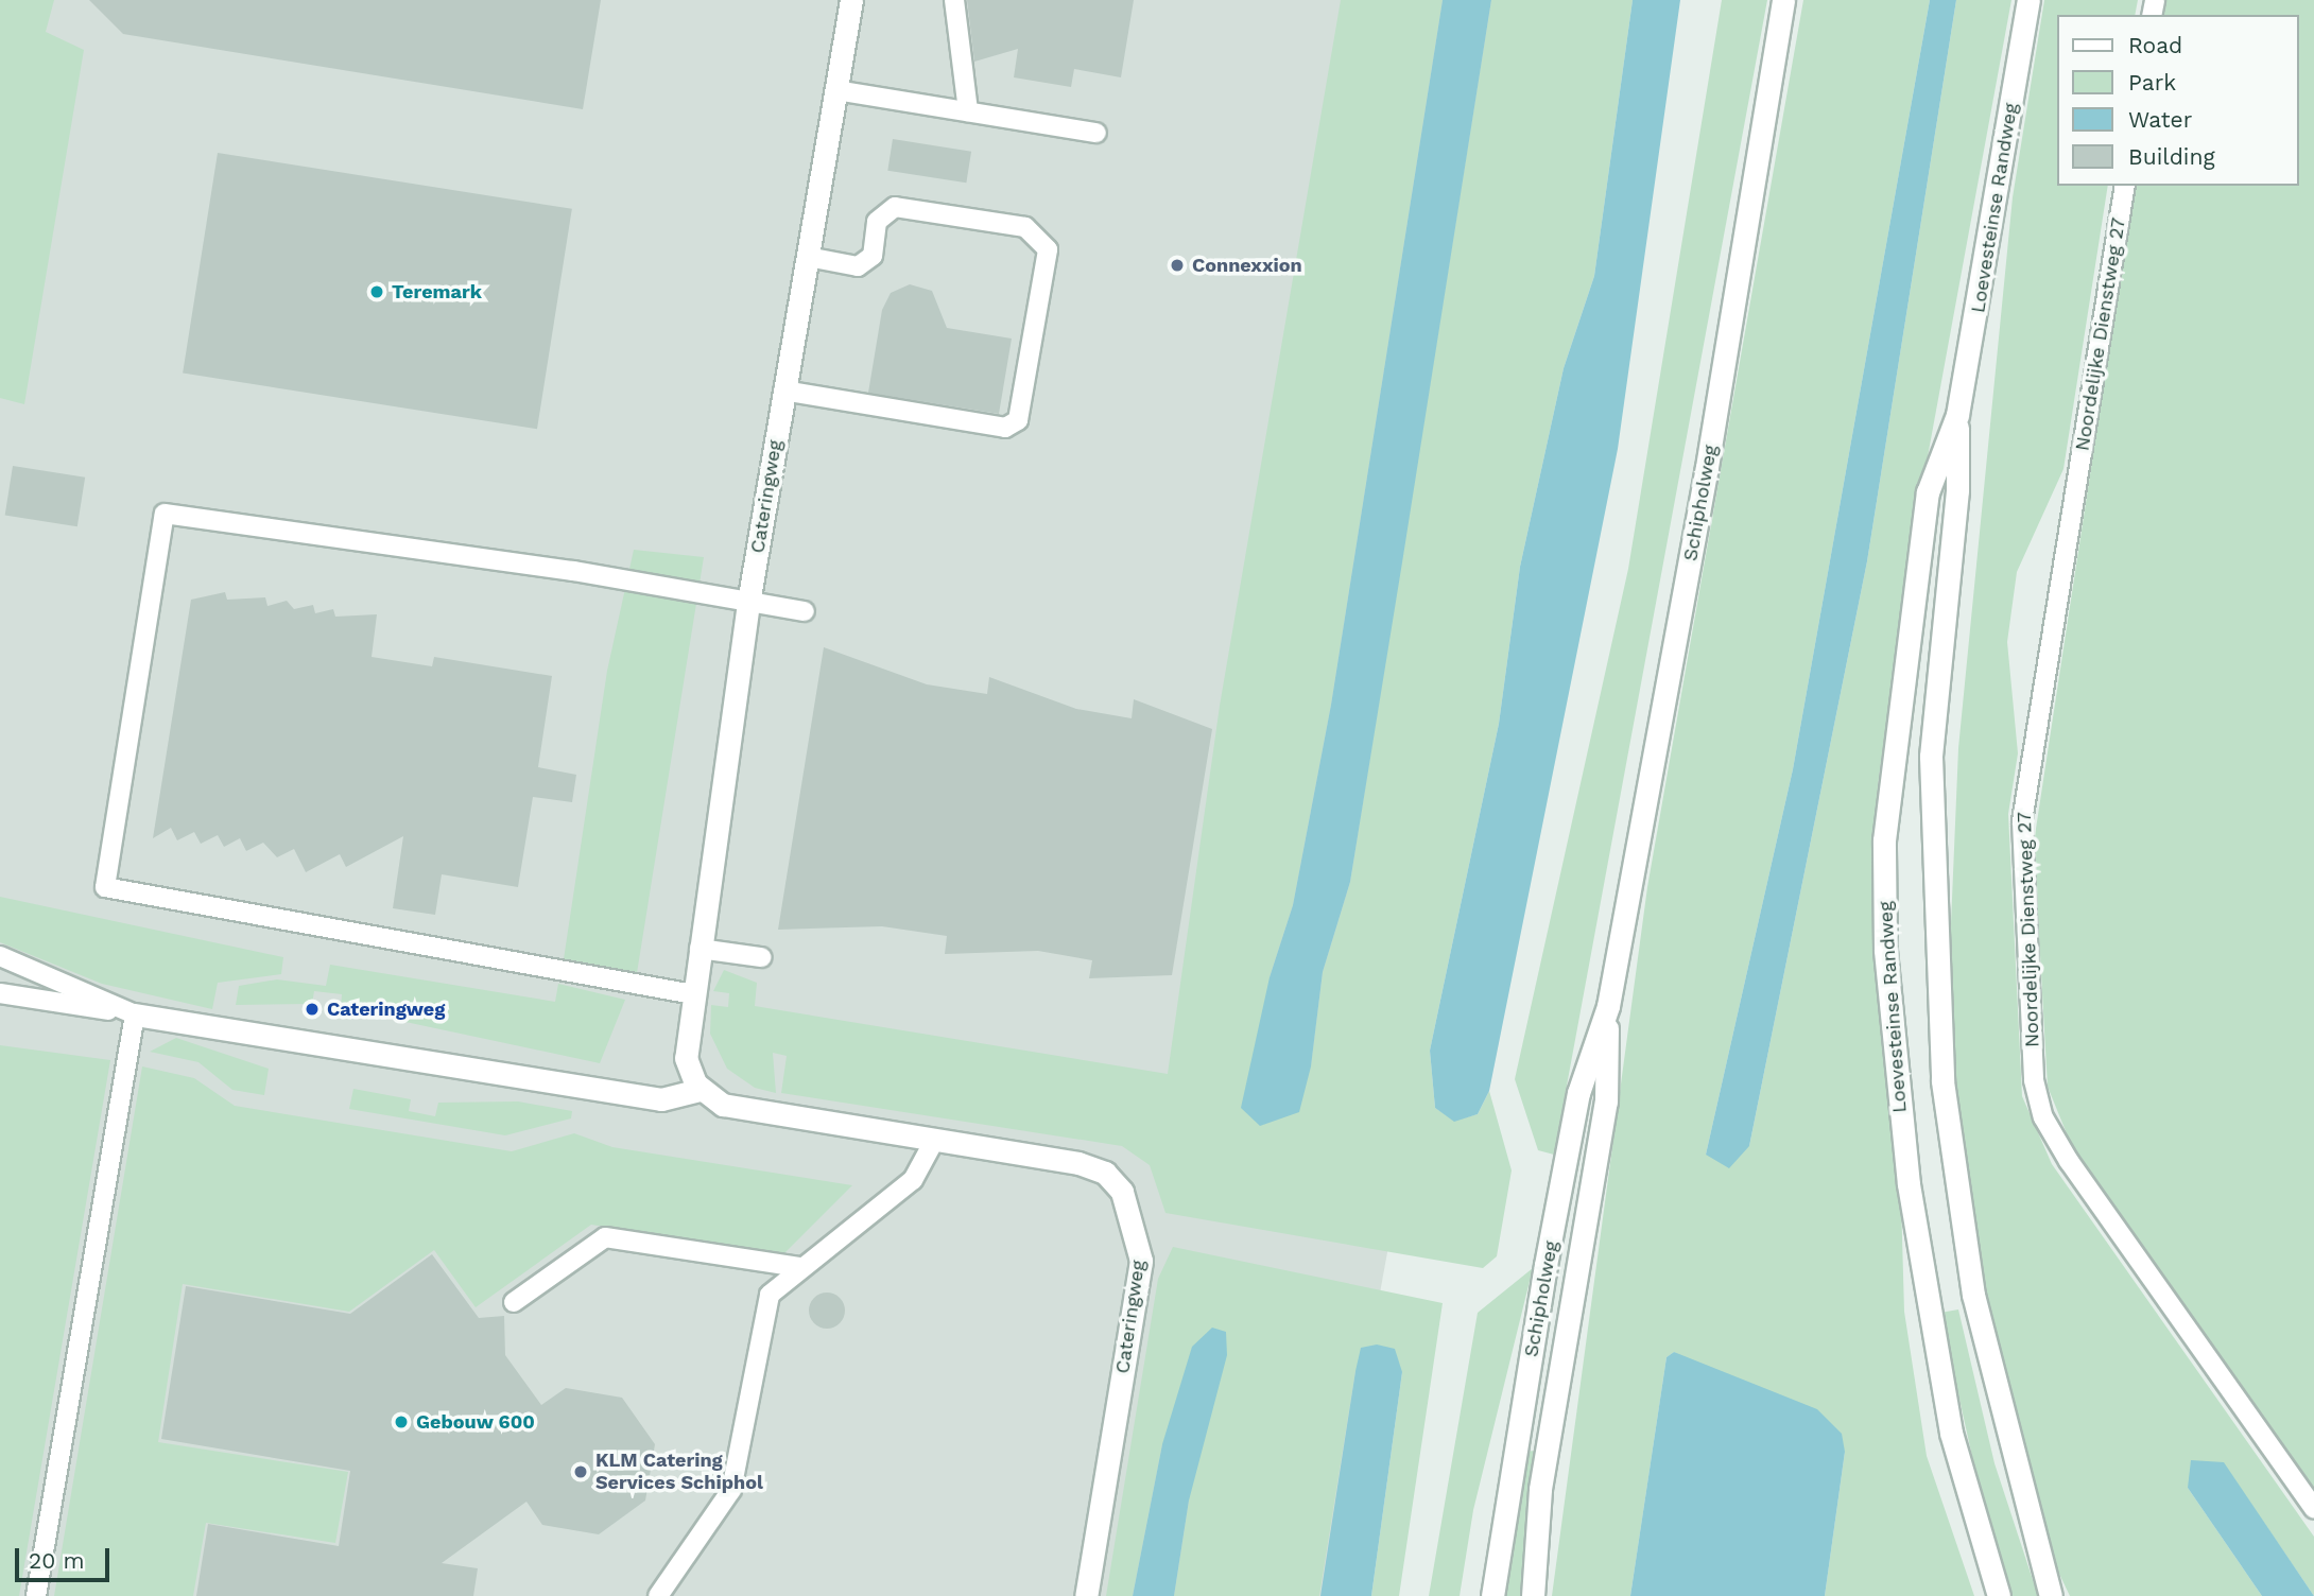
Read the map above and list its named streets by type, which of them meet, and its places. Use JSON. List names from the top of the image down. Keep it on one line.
{"streets":{"street":["Loevesteinse Randweg","Cateringweg","Schipholweg"],"lane":["Noordelijke Dienstweg 27"]},"places":["Connexxion","Teremark","Cateringweg","Gebouw 600","KLM Catering Services Schiphol"],"legend":["Road","Park","Water","Building"],"scale_bar":"20 m"}
